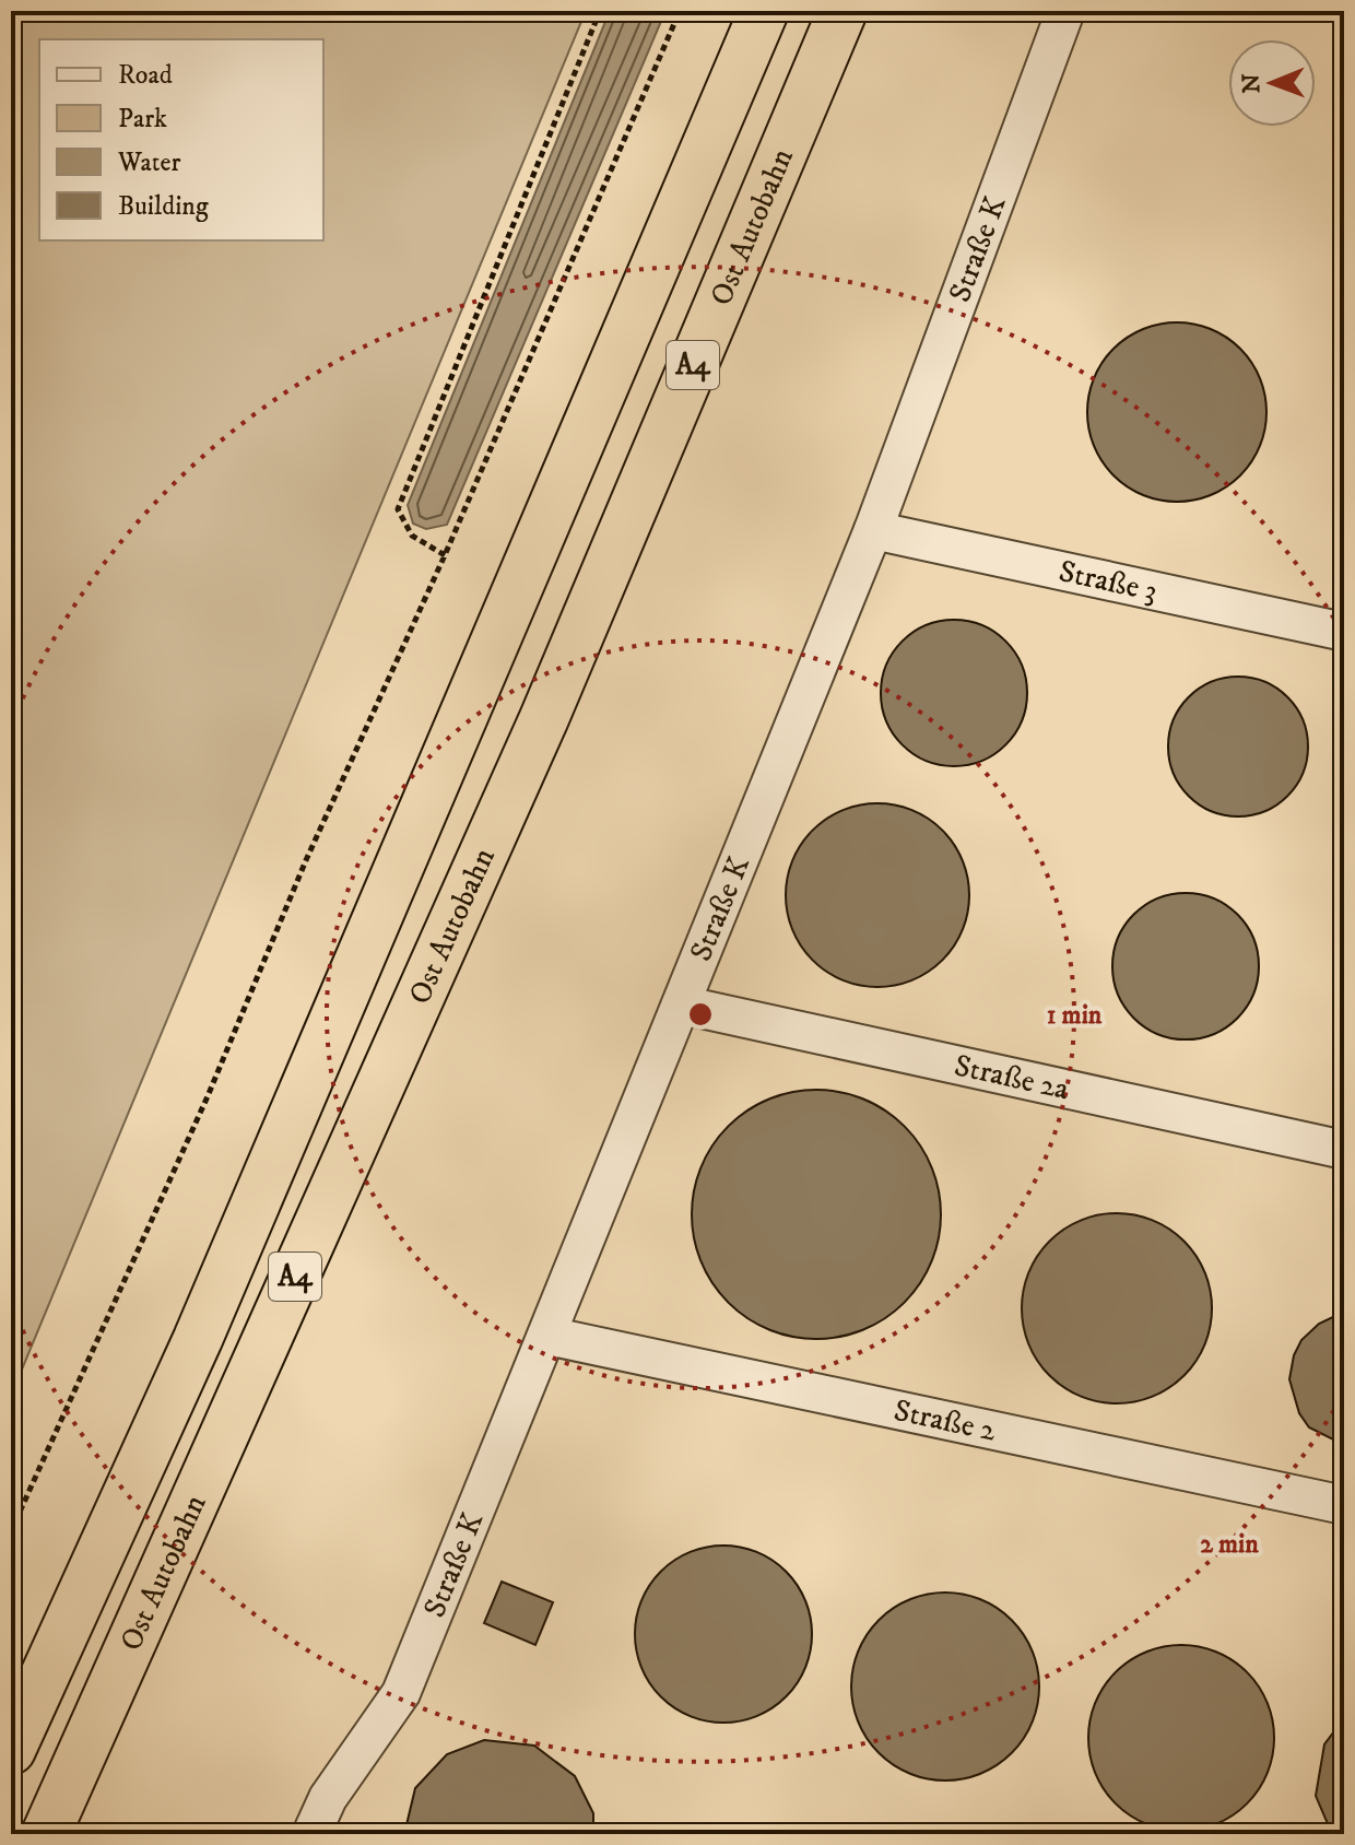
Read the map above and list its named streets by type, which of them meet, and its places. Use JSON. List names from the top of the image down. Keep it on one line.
{"streets":{"highway":["Ost Autobahn","A4"],"lane":["Straße K","Straße 3","Straße 2a","Straße 2"]},"crossings":[["Straße K","Straße 3"],["Straße K","Straße 2a"],["Straße K","Straße 2"]],"legend":["Road","Park","Water","Building"],"north":"left","rings":["1 min","2 min"]}
